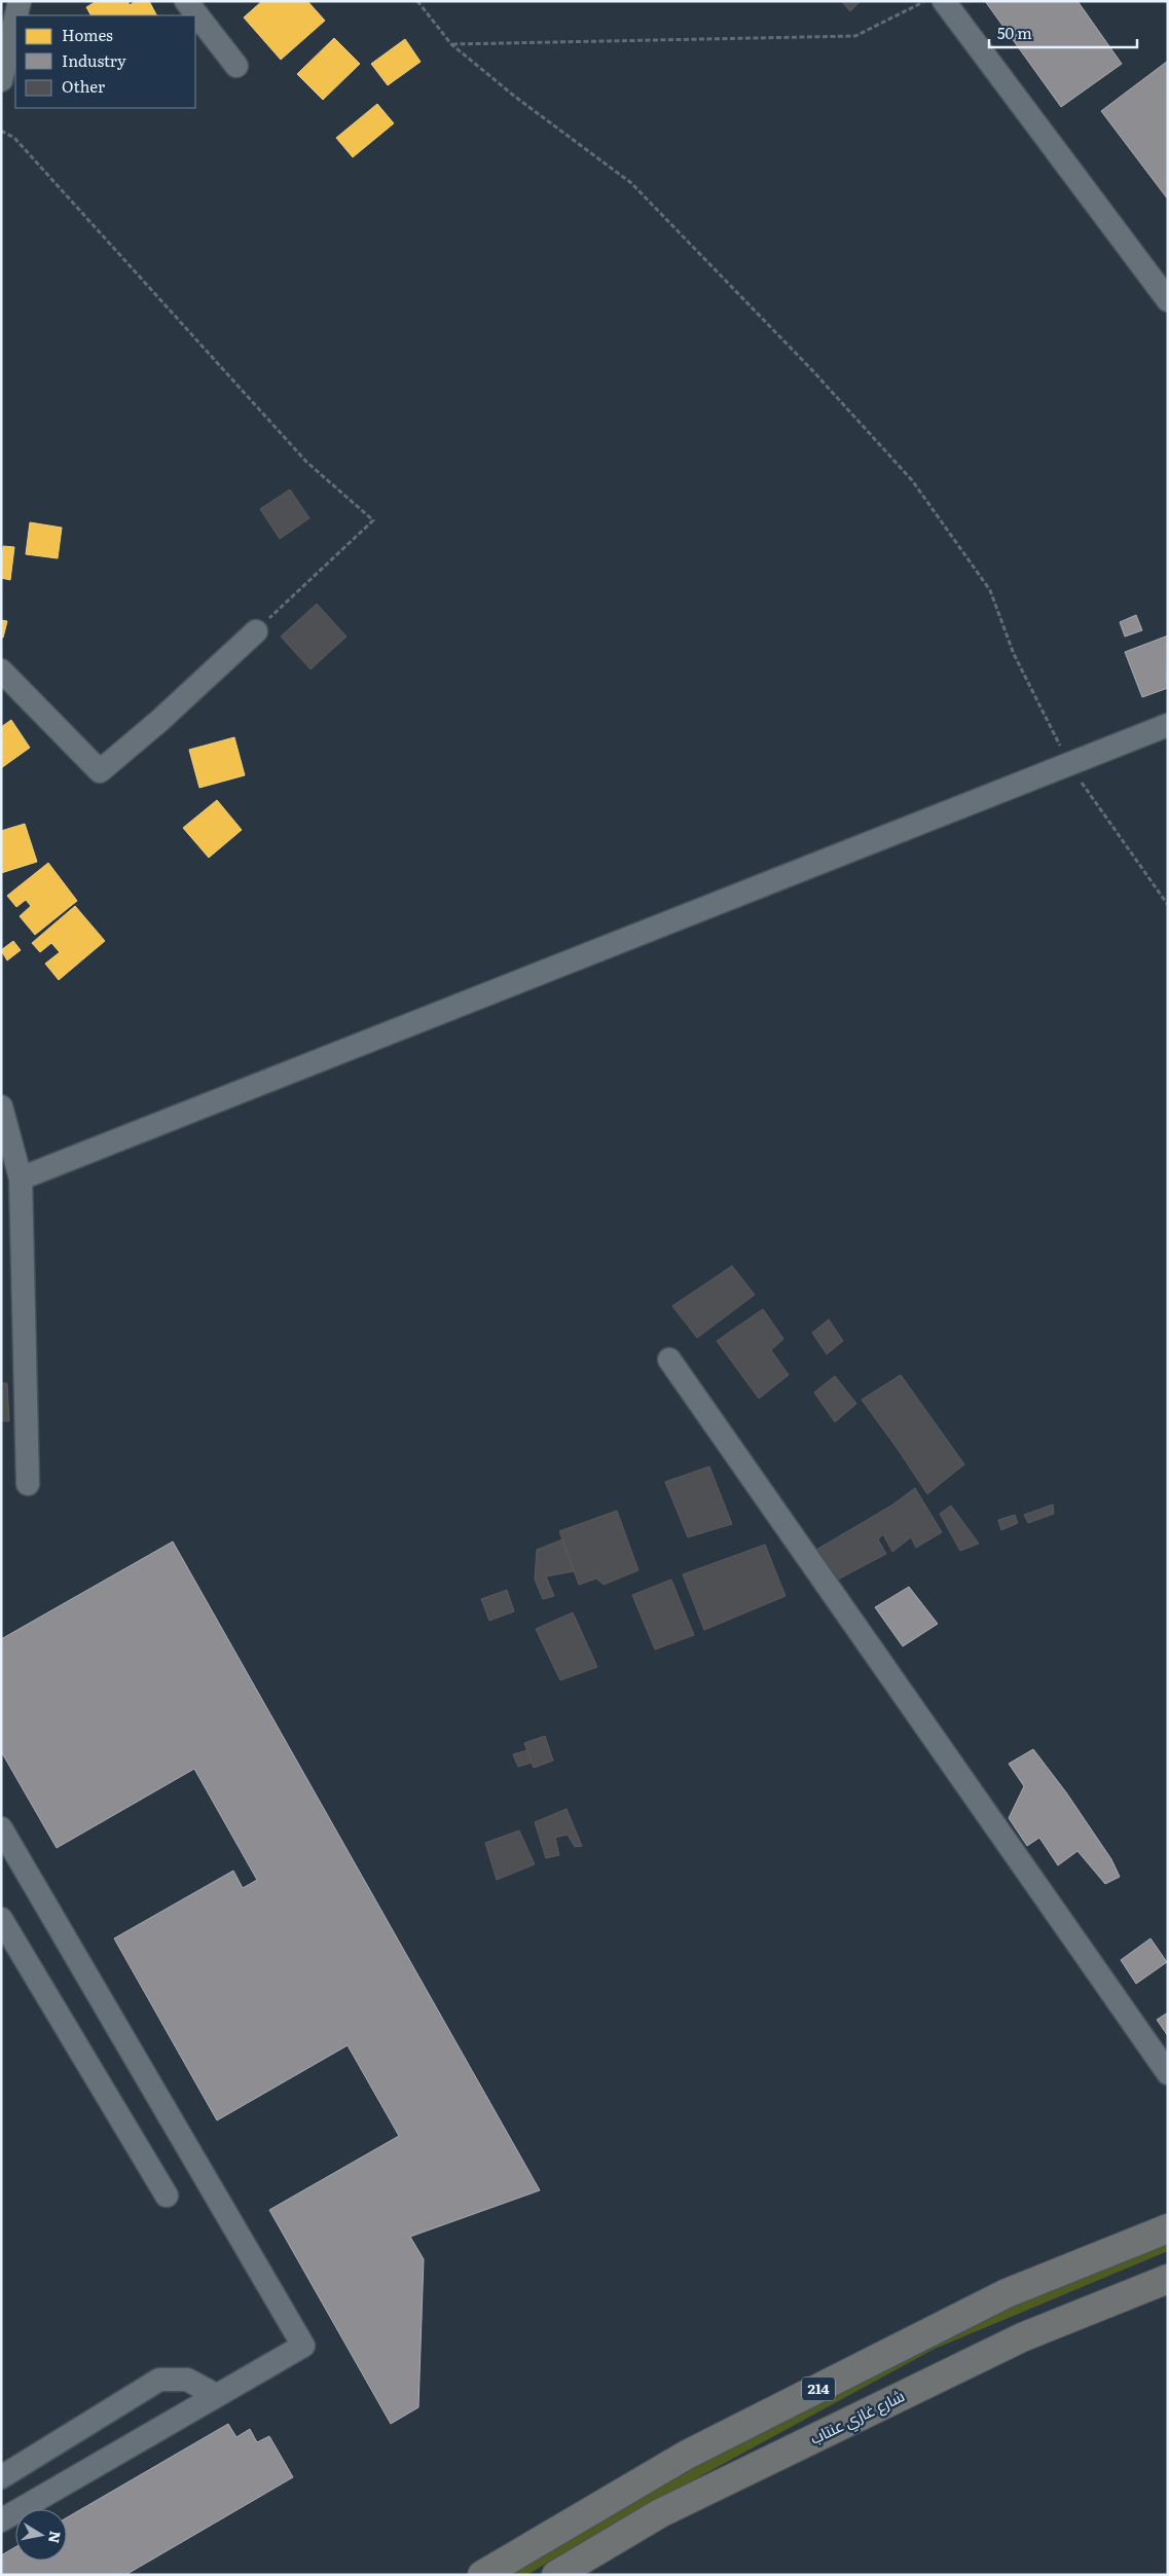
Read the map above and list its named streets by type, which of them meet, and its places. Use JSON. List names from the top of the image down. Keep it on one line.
{"streets":{"highway":["214","شارع غازي عنتاب"]},"legend":["Homes","Industry","Other"],"scale_bar":"50 m","north":"right"}
